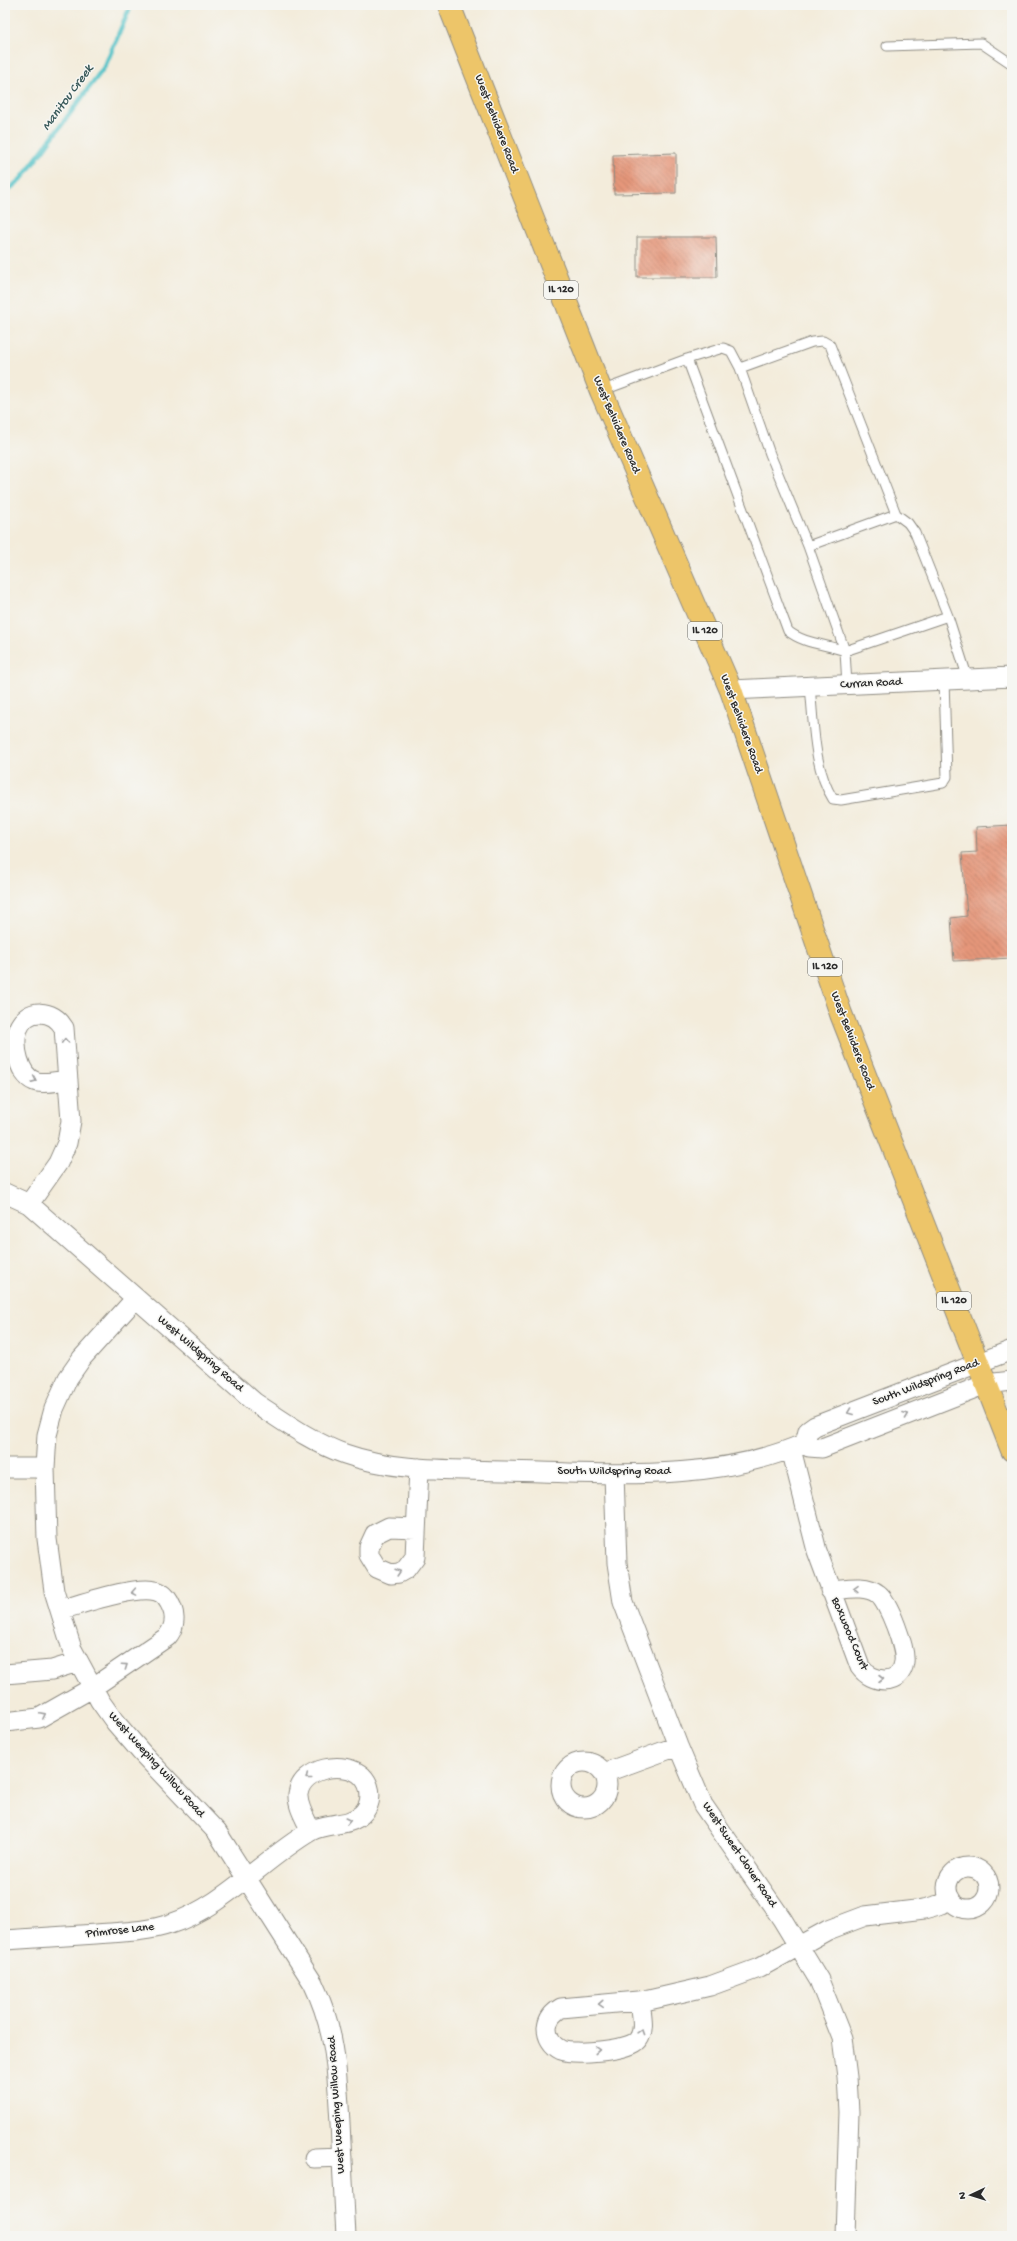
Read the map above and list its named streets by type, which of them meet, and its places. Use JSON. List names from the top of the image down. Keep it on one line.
{"streets":{"main road":["West Belvidere Road","IL 120"],"street":["Curran Road","West Wildspring Road","South Wildspring Road","Boxwood Court","West Weeping Willow Road","West Sweet Clover Road","Primrose Lane"]},"crossings":[["West Belvidere Road","Curran Road"],["West Belvidere Road","South Wildspring Road"],["West Wildspring Road","South Wildspring Road"],["West Wildspring Road","West Weeping Willow Road"],["South Wildspring Road","Boxwood Court"],["South Wildspring Road","West Sweet Clover Road"],["West Weeping Willow Road","Primrose Lane"]],"water":["Manitou Creek"],"north":"left"}
